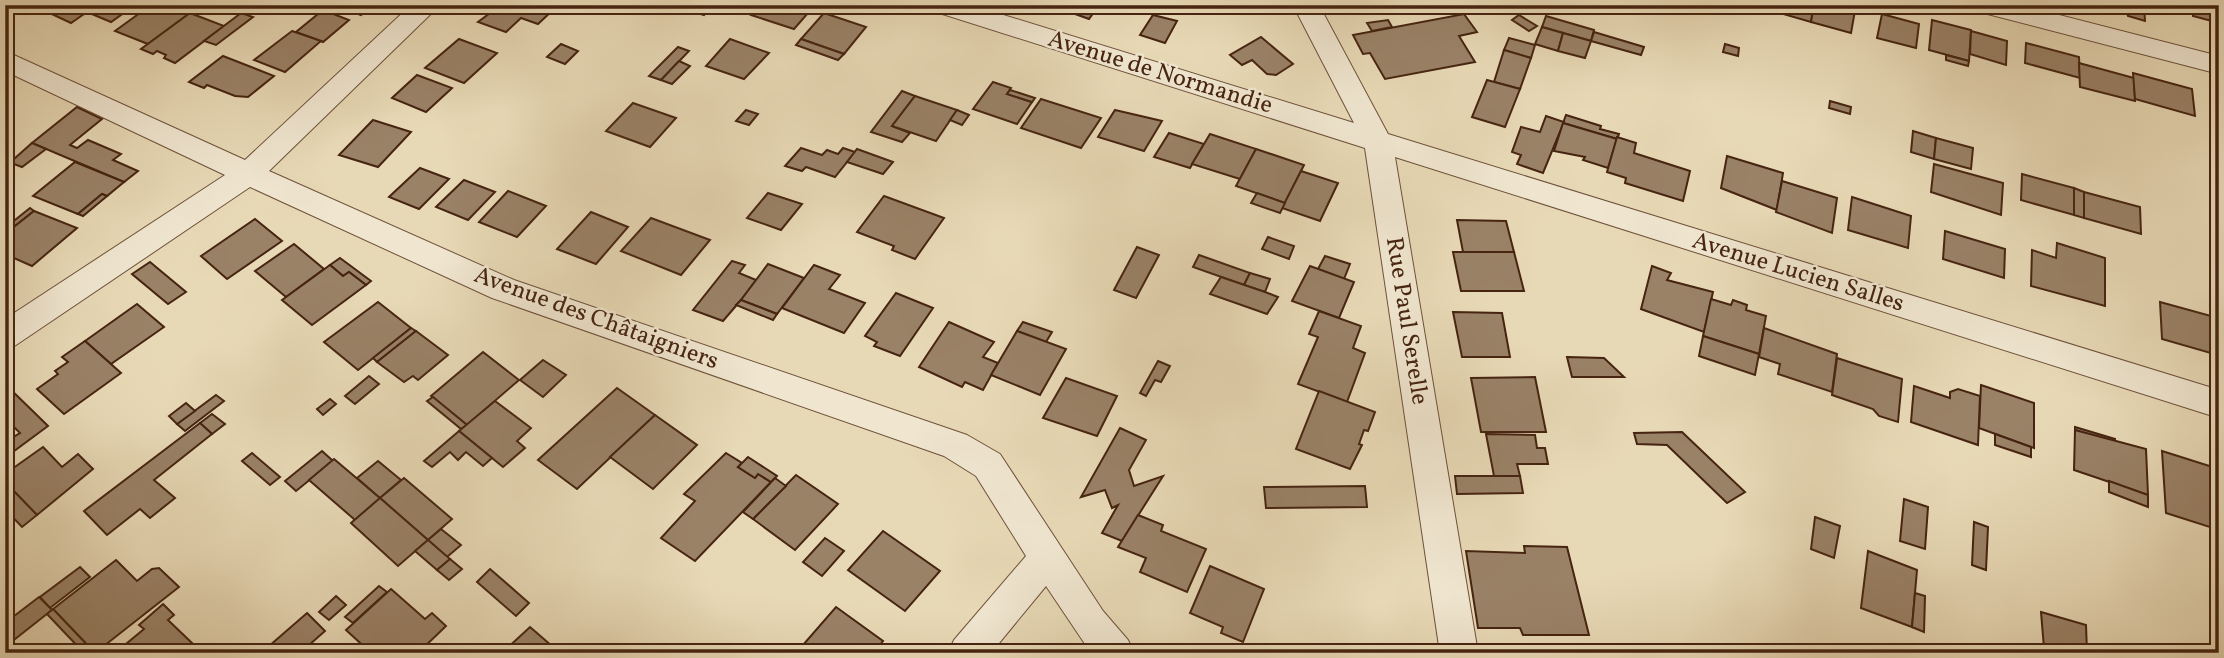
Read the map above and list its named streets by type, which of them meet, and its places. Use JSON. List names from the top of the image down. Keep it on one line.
{"streets":{"street":["Avenue de Normandie","Avenue Lucien Salles","Avenue des Châtaigniers","Rue Paul Serelle"]},"crossings":[["Avenue de Normandie","Avenue Lucien Salles"],["Avenue de Normandie","Rue Paul Serelle"],["Avenue Lucien Salles","Rue Paul Serelle"]]}
